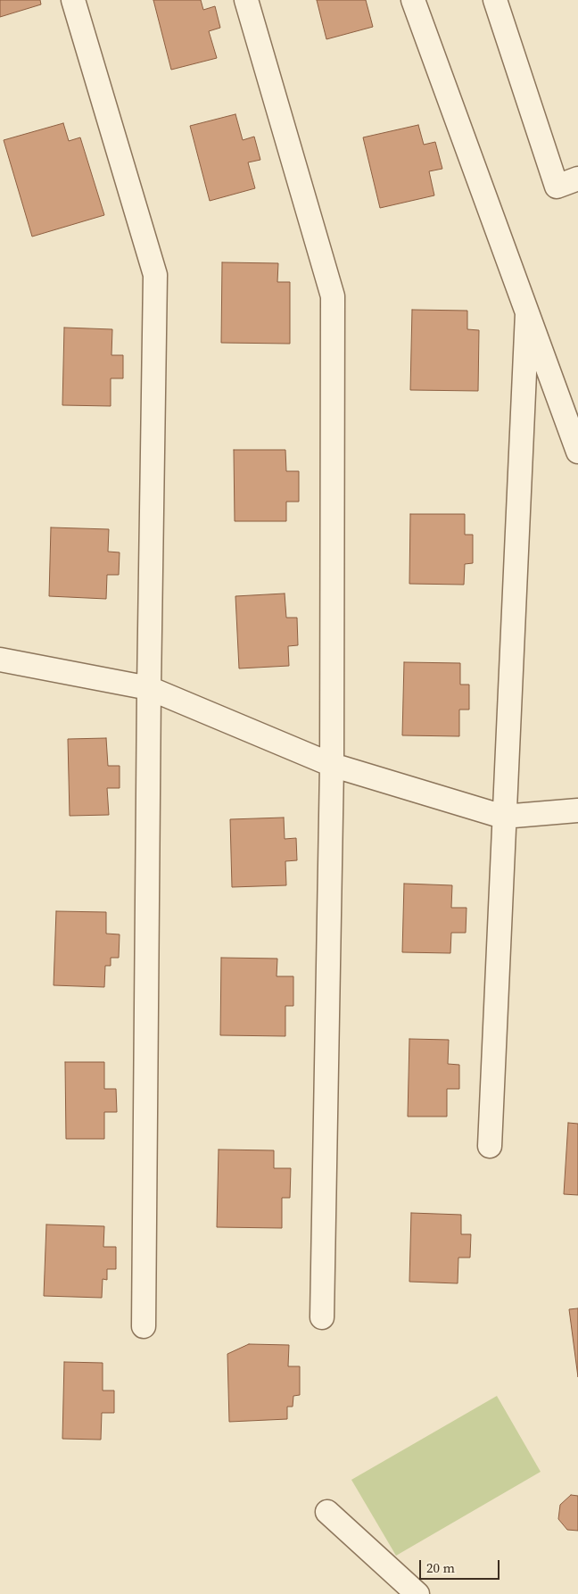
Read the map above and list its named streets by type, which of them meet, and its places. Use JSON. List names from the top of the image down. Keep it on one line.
{"scale_bar":"20 m"}
